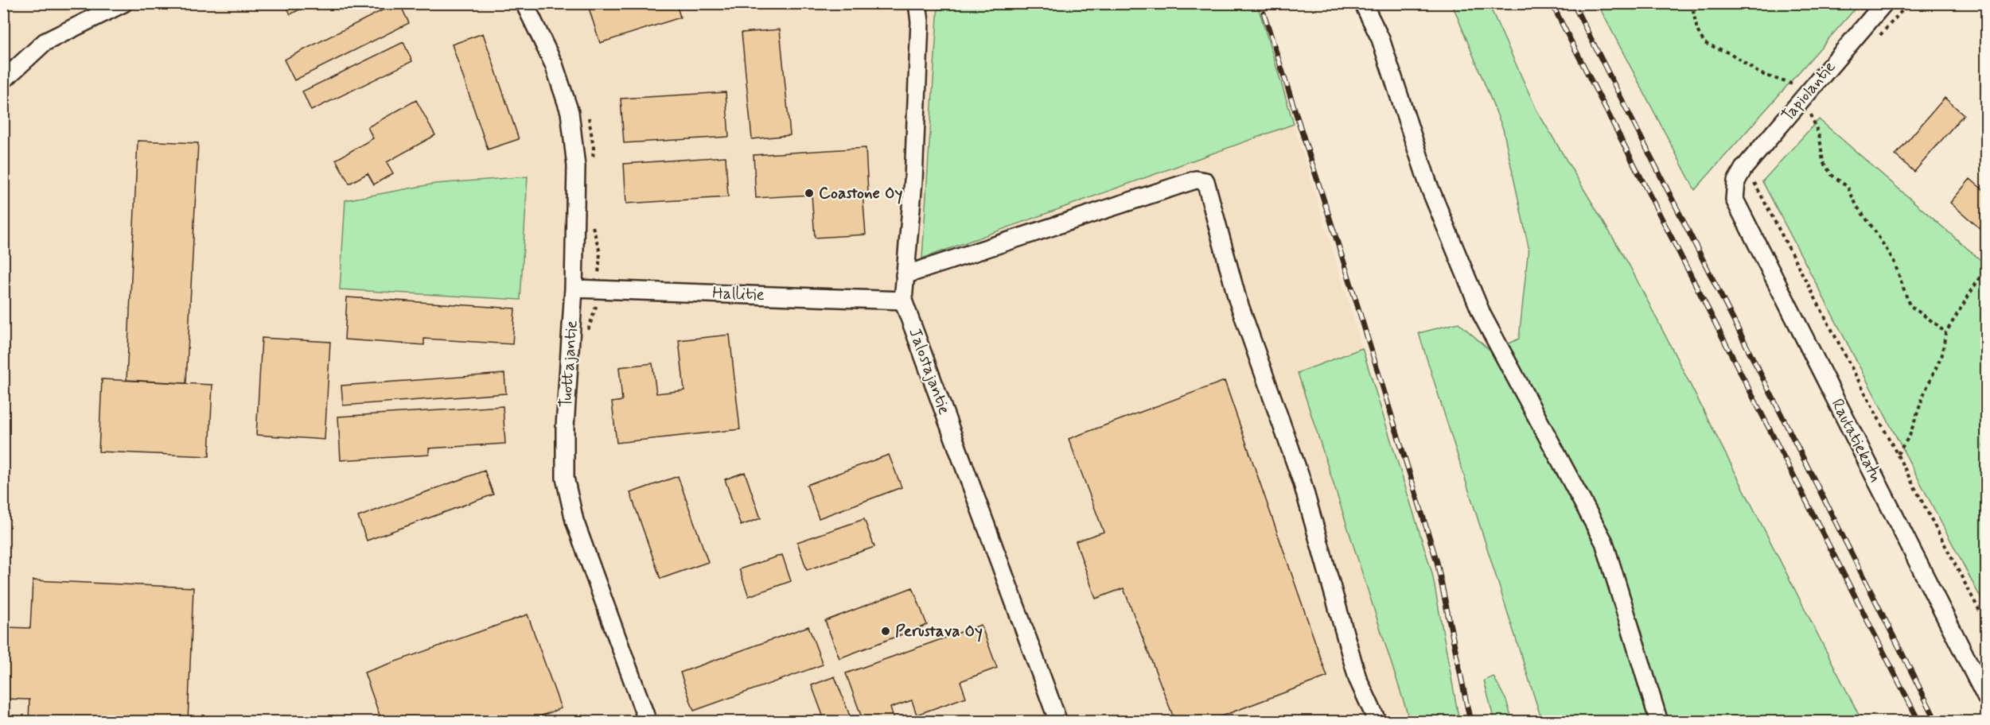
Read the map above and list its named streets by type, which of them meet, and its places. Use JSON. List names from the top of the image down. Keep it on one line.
{"streets":{"street":["Tapiolantie","Hallitie","Tuottajantie","Jalostajantie","Rautatiekatu"]},"crossings":[["Tapiolantie","Rautatiekatu"],["Hallitie","Tuottajantie"],["Hallitie","Jalostajantie"]],"places":["Coastone Oy","Perustava Oy"]}
